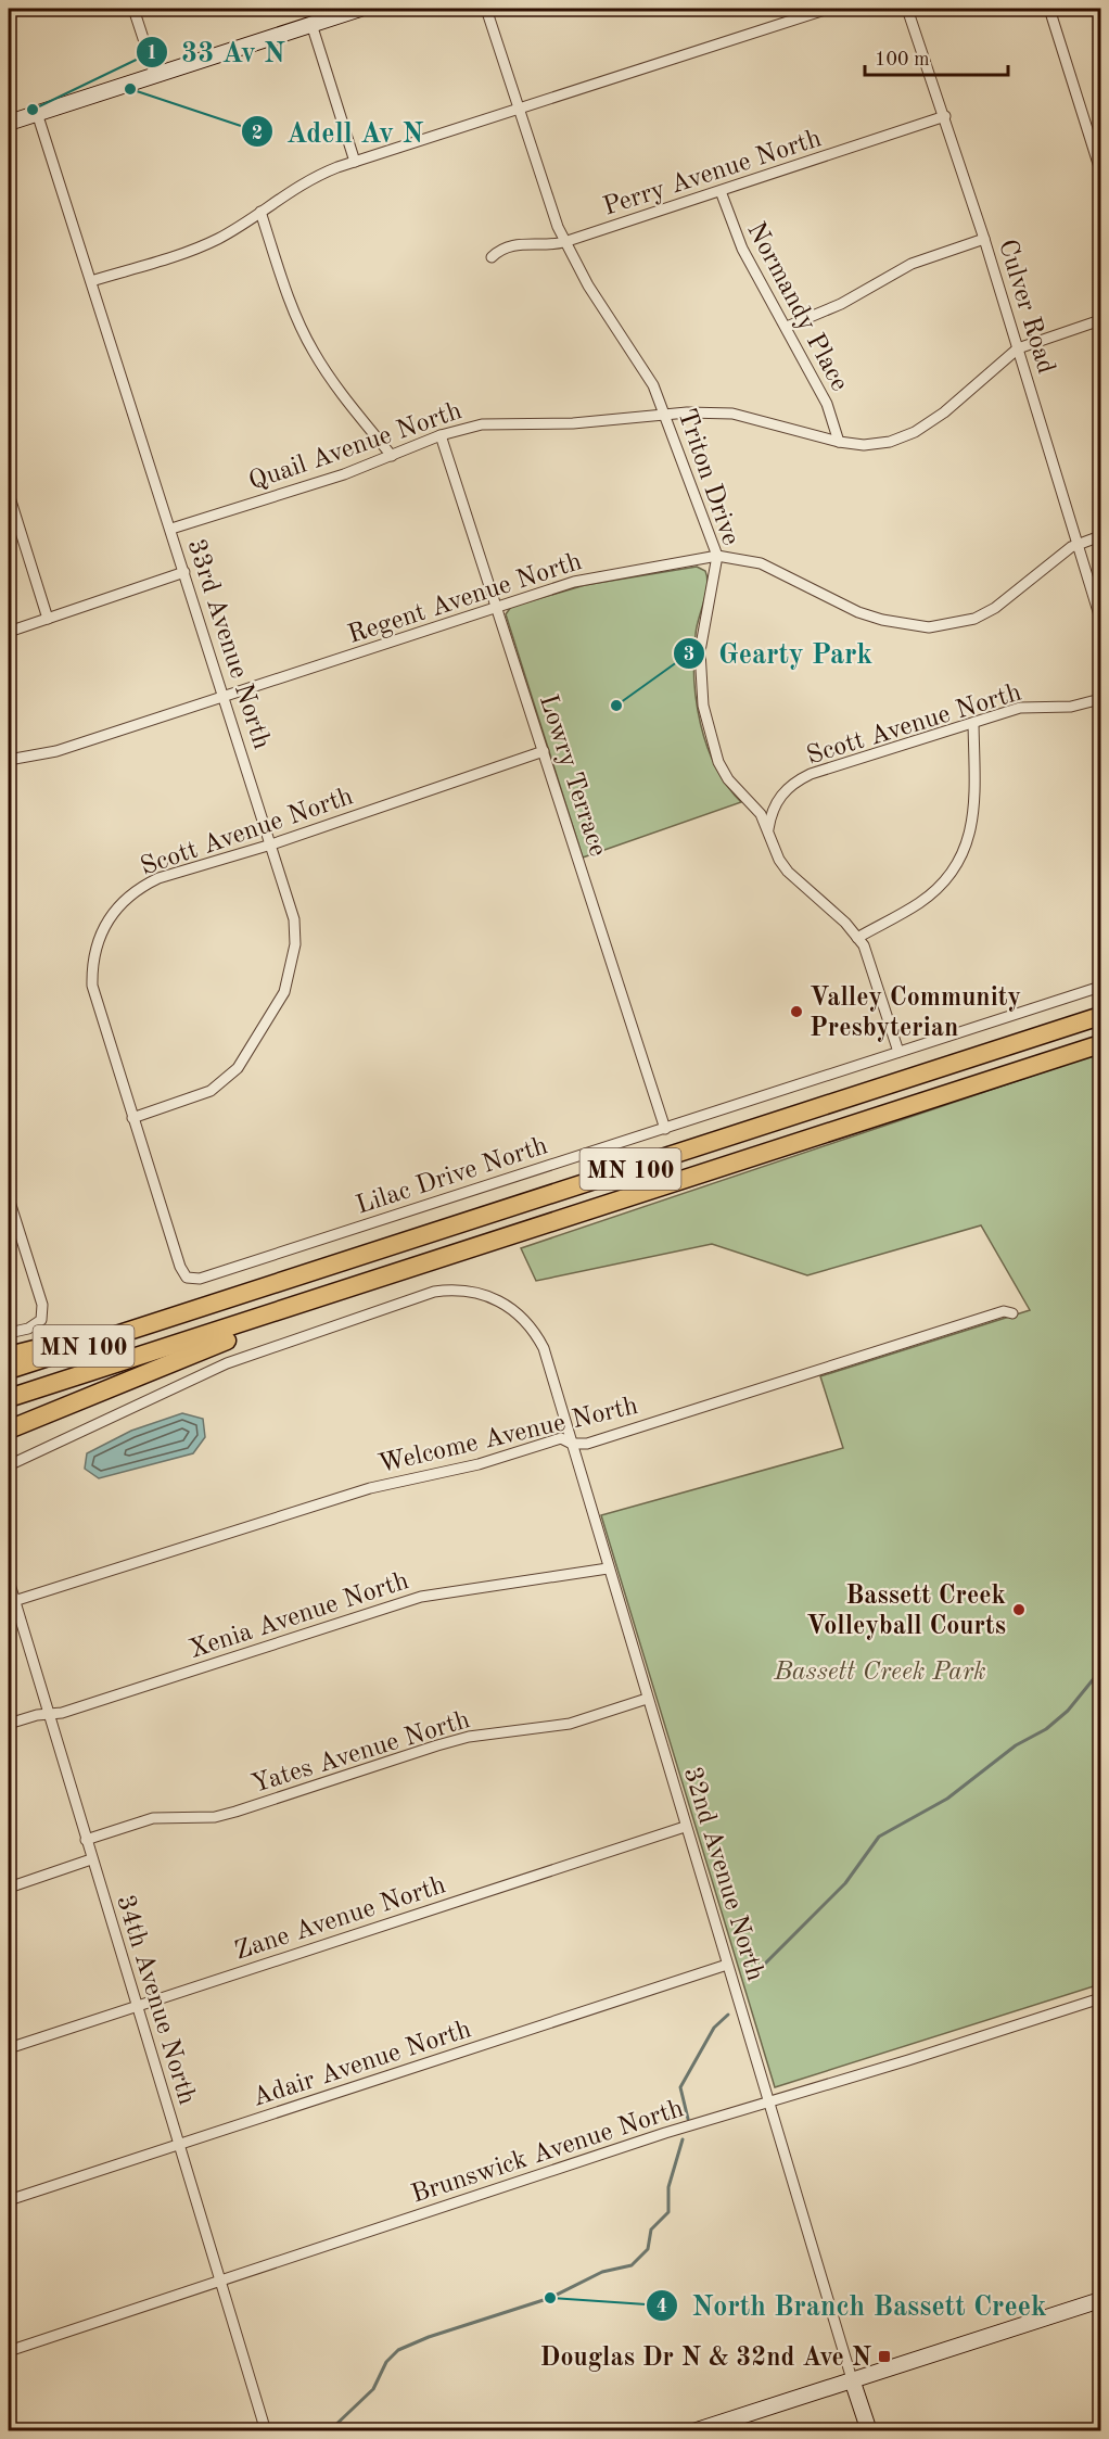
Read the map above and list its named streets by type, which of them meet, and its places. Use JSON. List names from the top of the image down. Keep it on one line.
{"streets":{"highway":["MN 100"],"street":["Perry Avenue North","Normandy Place","Culver Road","Quail Avenue North","Triton Drive","Regent Avenue North","33rd Avenue North","Scott Avenue North","Lowry Terrace","Lilac Drive North","Welcome Avenue North","Xenia Avenue North","Yates Avenue North","32nd Avenue North","Zane Avenue North","34th Avenue North","Adair Avenue North","Brunswick Avenue North"]},"crossings":[["Perry Avenue North","Normandy Place"],["Perry Avenue North","Culver Road"],["Perry Avenue North","Triton Drive"],["Normandy Place","Quail Avenue North"],["Culver Road","Quail Avenue North"],["Culver Road","Regent Avenue North"],["Quail Avenue North","Triton Drive"],["Quail Avenue North","33rd Avenue North"],["Quail Avenue North","Lowry Terrace"],["Triton Drive","Regent Avenue North"],["Triton Drive","Scott Avenue North"],["Triton Drive","Lilac Drive North"],["Regent Avenue North","33rd Avenue North"],["Regent Avenue North","Lowry Terrace"],["33rd Avenue North","Scott Avenue North"],["Scott Avenue North","Lowry Terrace"],["Scott Avenue North","Lilac Drive North"],["Lowry Terrace","Lilac Drive North"],["Welcome Avenue North","32nd Avenue North"],["Welcome Avenue North","34th Avenue North"],["Xenia Avenue North","32nd Avenue North"],["Xenia Avenue North","34th Avenue North"],["Yates Avenue North","32nd Avenue North"],["Yates Avenue North","34th Avenue North"],["32nd Avenue North","Zane Avenue North"],["32nd Avenue North","Adair Avenue North"],["32nd Avenue North","Brunswick Avenue North"],["Zane Avenue North","34th Avenue North"],["34th Avenue North","Adair Avenue North"],["34th Avenue North","Brunswick Avenue North"]],"parks":["Bassett Creek Park"],"places":{"other":["Adell Av N","33 Av N","Gearty Park","Valley Community Presbyterian","Bassett Creek Volleyball Courts","North Branch Bassett Creek"],"transit":["Douglas Dr N & 32nd Ave N"]},"scale_bar":"100 m"}
